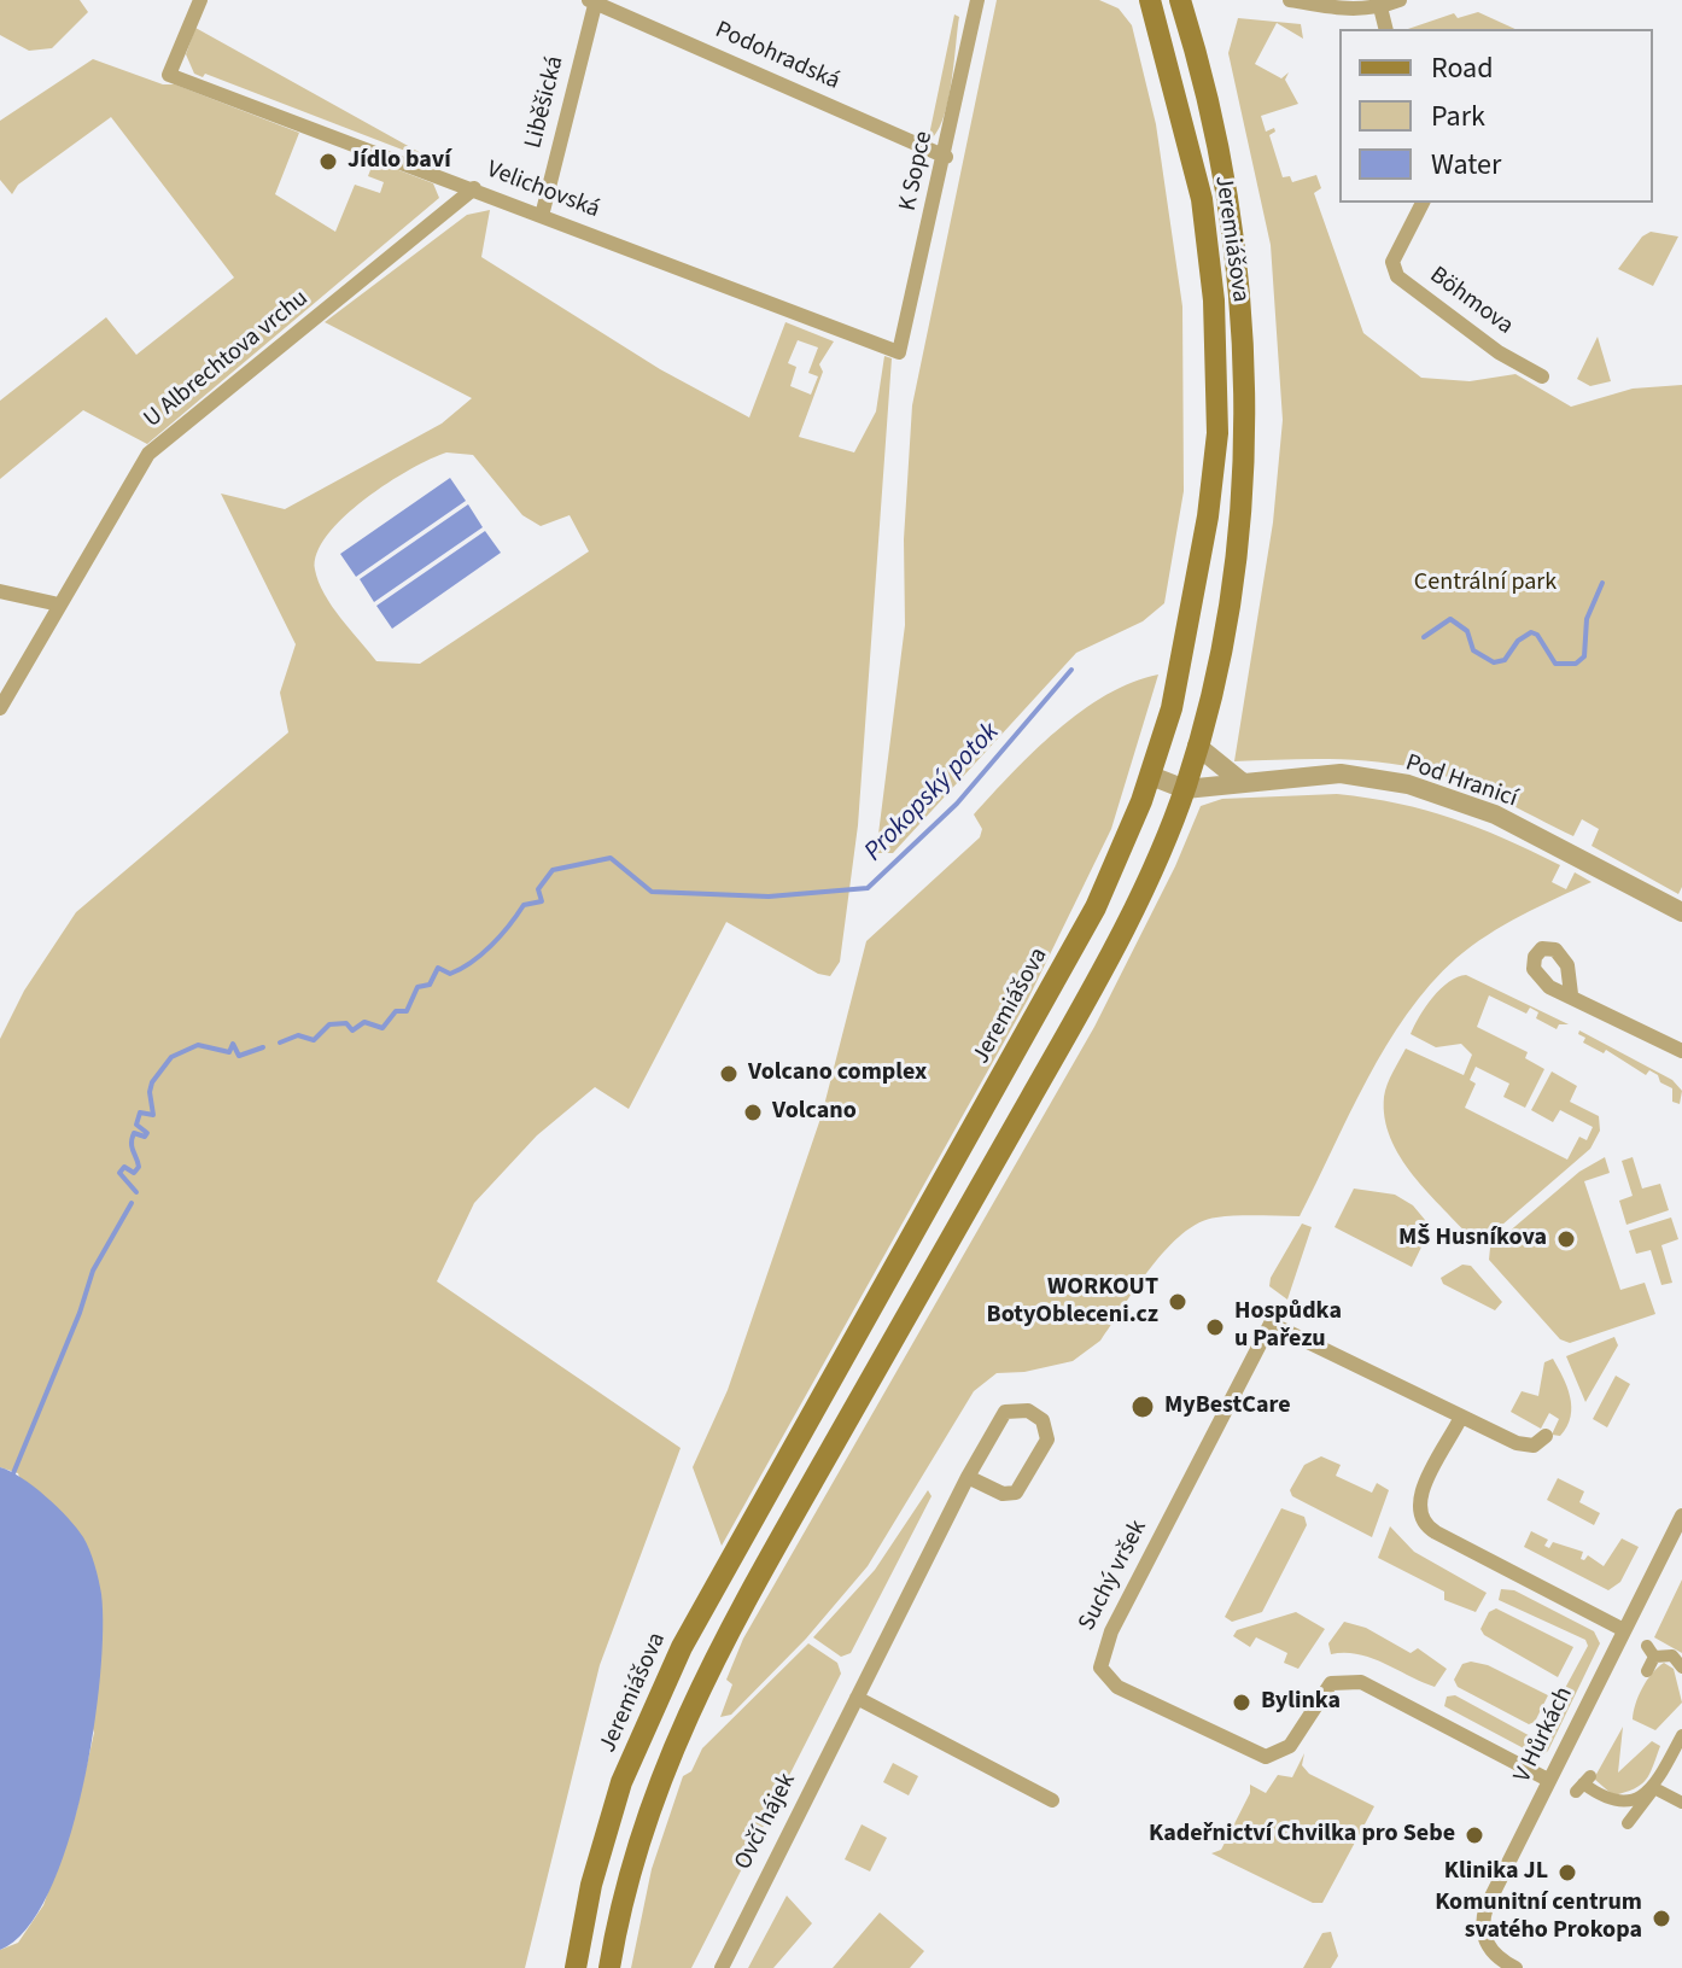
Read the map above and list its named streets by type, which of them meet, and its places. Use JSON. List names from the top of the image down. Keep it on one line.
{"streets":{"main road":["Jeremiášova"],"street":["Podohradská","Liběšická","K Sopce","Velichovská","Böhmova","U Albrechtova vrchu","Pod Hranicí","Suchý vršek","V Hůrkách","Ovčí hájek"]},"crossings":[["Podohradská","Liběšická"],["Podohradská","K Sopce"],["Liběšická","Velichovská"],["K Sopce","Velichovská"],["Velichovská","U Albrechtova vrchu"],["Jeremiášova","Pod Hranicí"],["Suchý vršek","V Hůrkách"]],"water":["Prokopský potok"],"parks":["Centrální park"],"places":["Jídlo baví","Volcano complex","Volcano","MŠ Husníkova","WORKOUT BotyObleceni.cz","Hospůdka u Pařezu","MyBestCare","Bylinka","Kadeřnictví Chvilka pro Sebe","Klinika JL","Komunitní centrum svatého Prokopa"],"legend":["Road","Park","Water"]}
